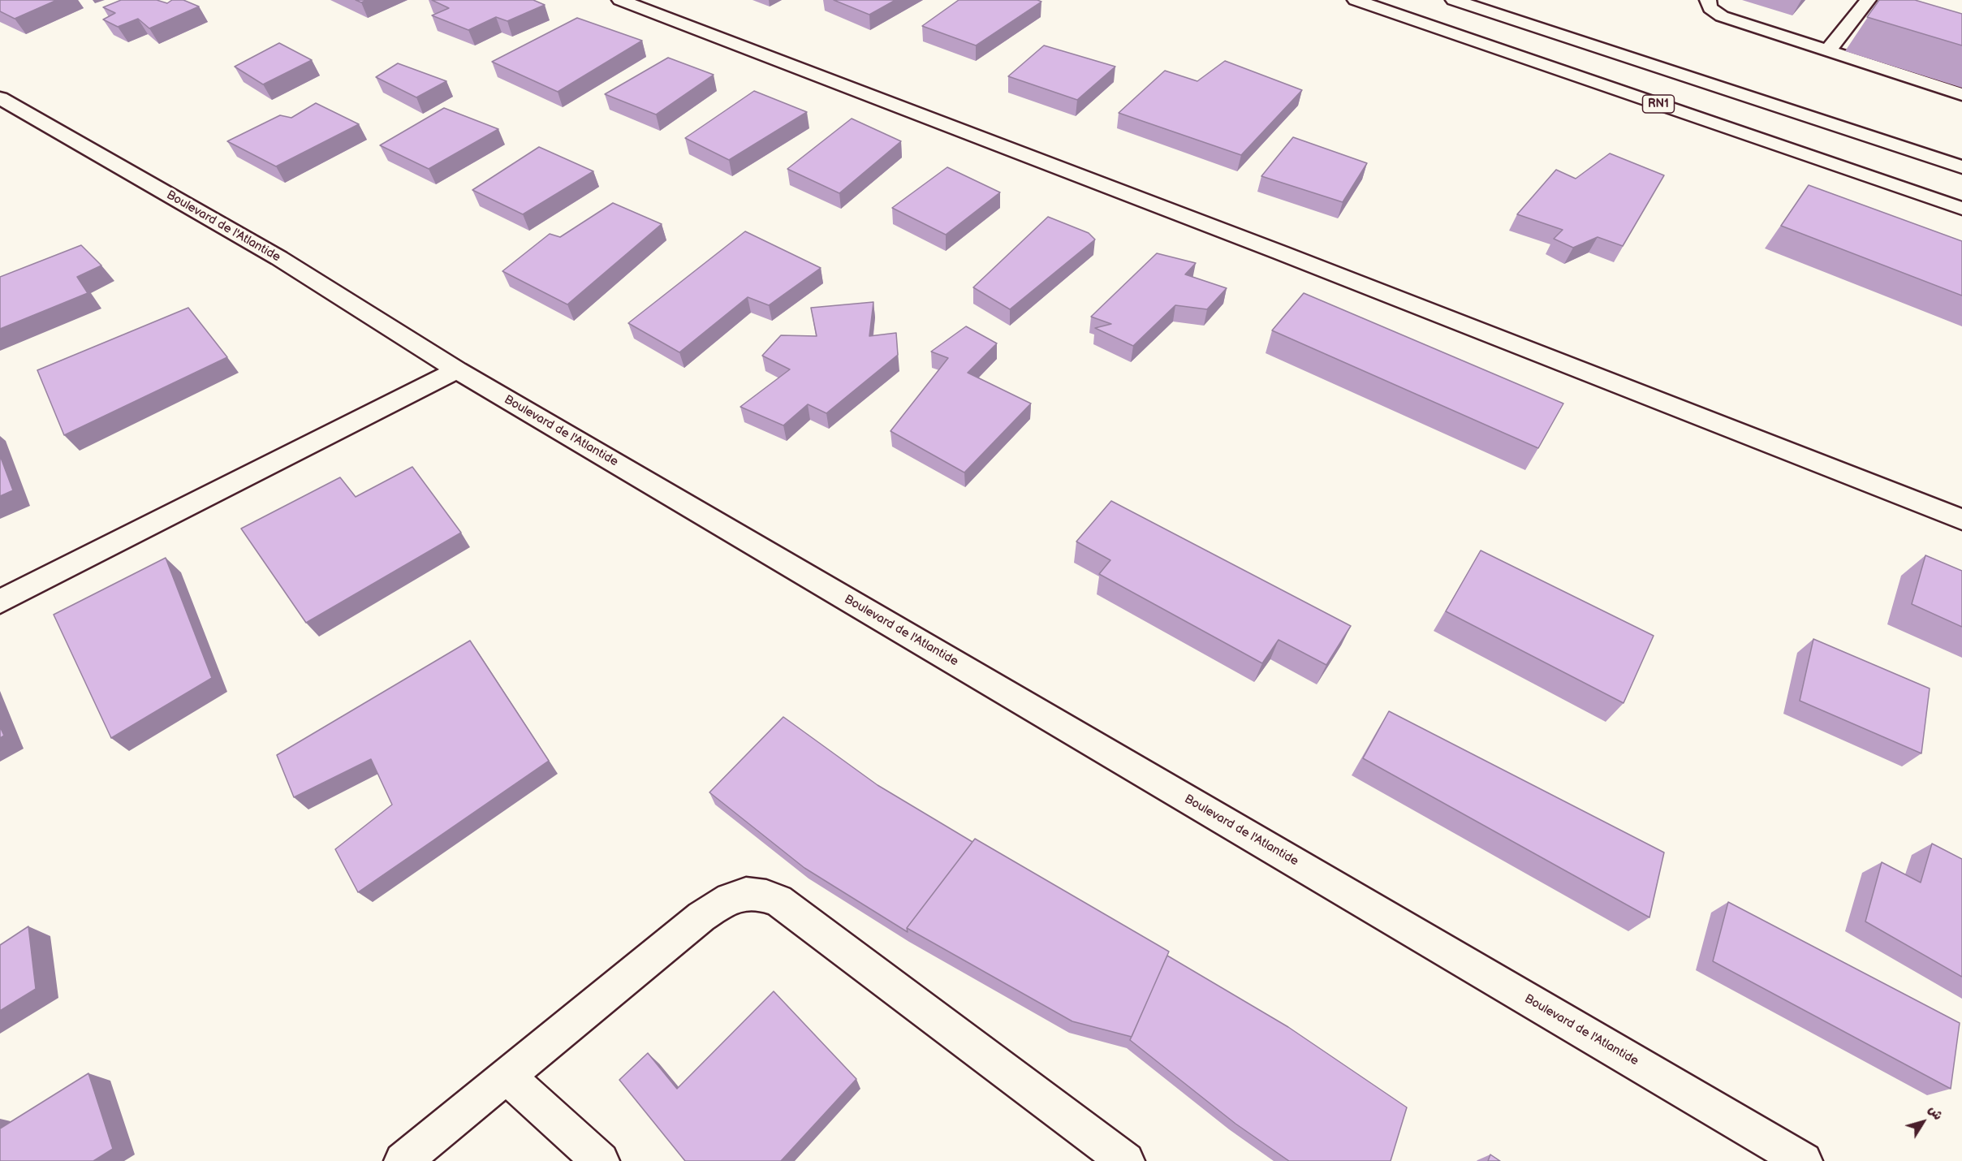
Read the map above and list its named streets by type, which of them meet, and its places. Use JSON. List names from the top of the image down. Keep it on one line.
{"streets":{"main road":["RN1","Boulevard de l'Atlantide"]},"north":"top right"}
